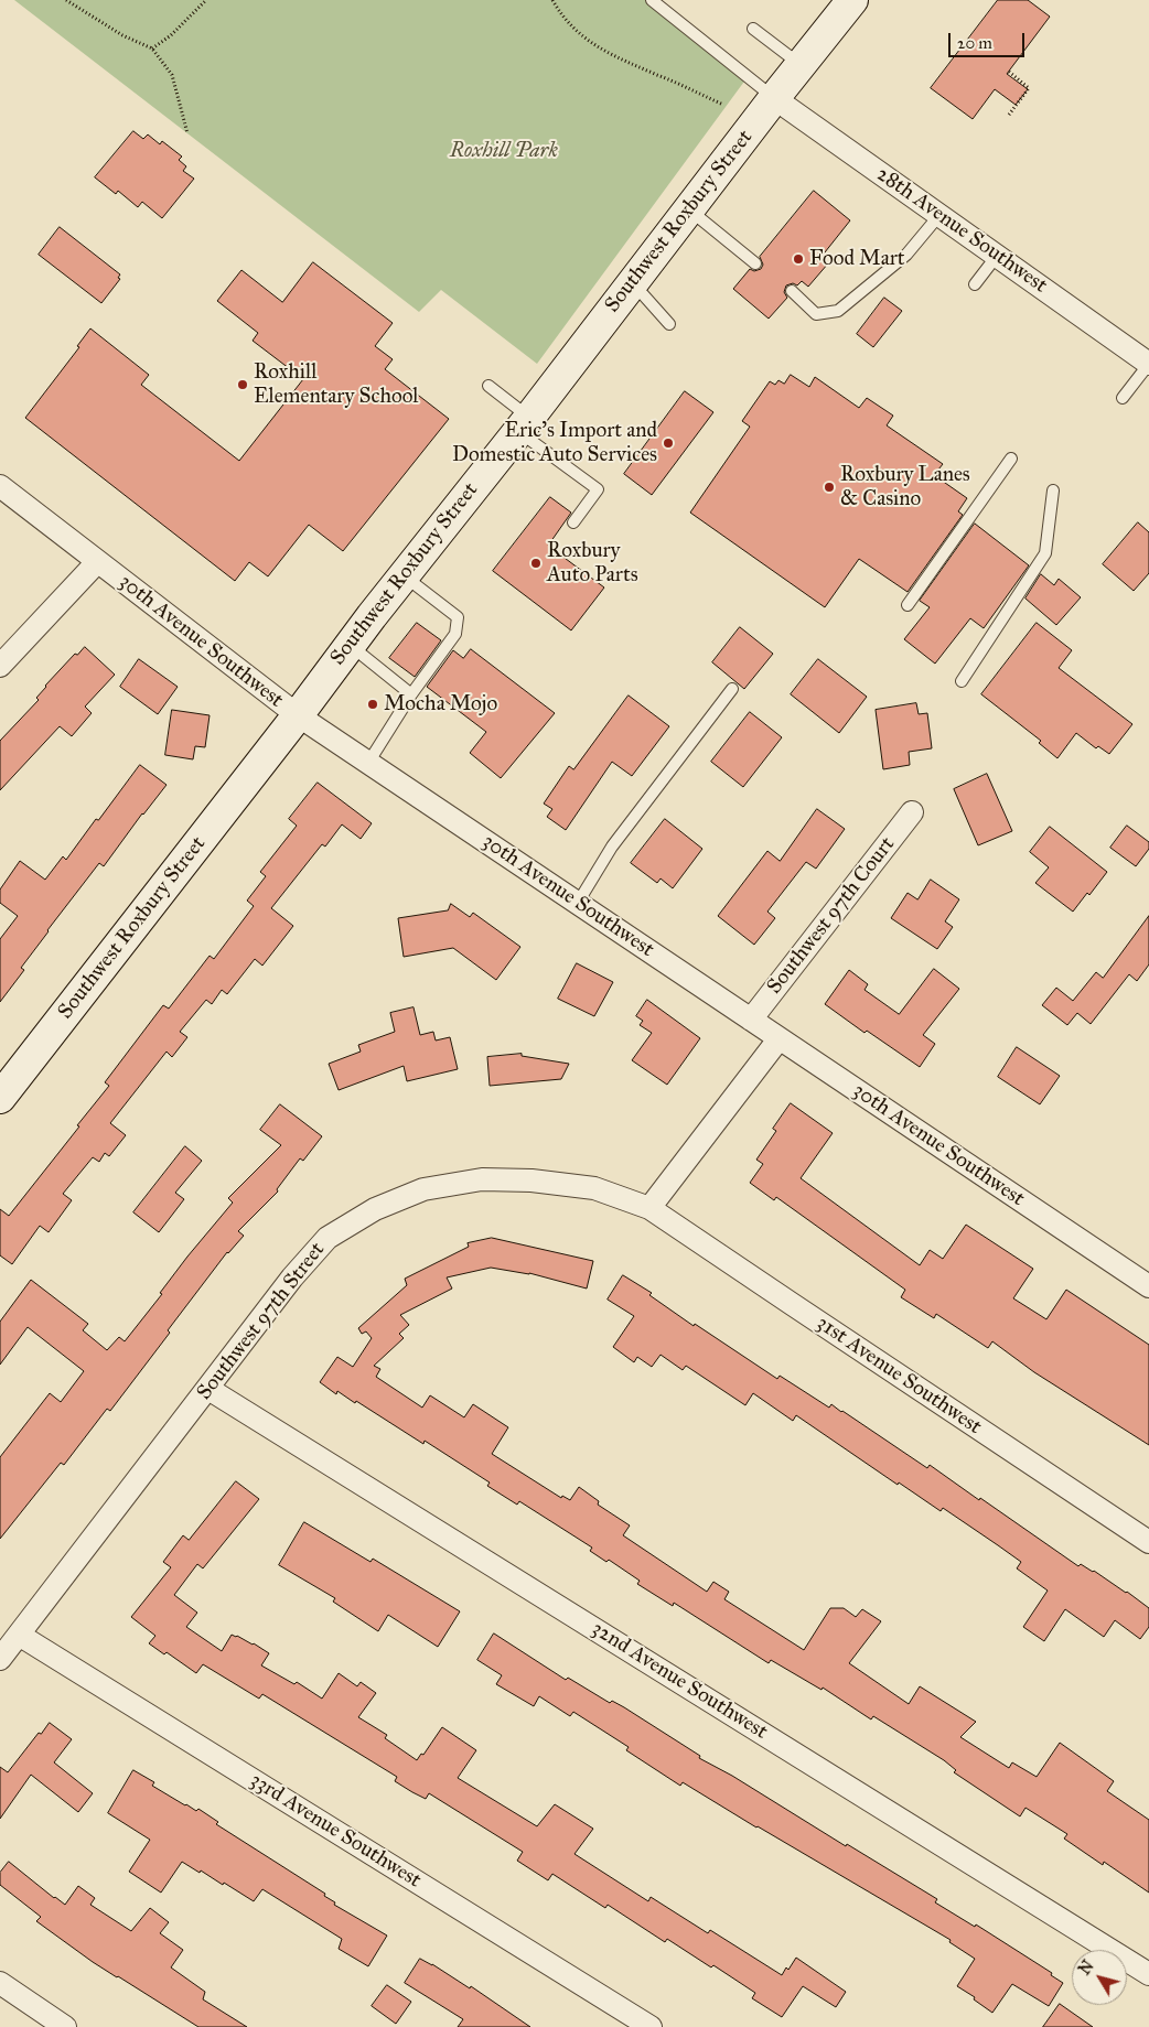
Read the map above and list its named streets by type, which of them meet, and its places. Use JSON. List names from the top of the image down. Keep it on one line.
{"streets":{"main road":["Southwest Roxbury Street"],"street":["28th Avenue Southwest","30th Avenue Southwest","Southwest 97th Court","Southwest 97th Street","31st Avenue Southwest","32nd Avenue Southwest","33rd Avenue Southwest"]},"crossings":[["Southwest Roxbury Street","28th Avenue Southwest"],["Southwest Roxbury Street","30th Avenue Southwest"],["30th Avenue Southwest","Southwest 97th Court"],["Southwest 97th Street","31st Avenue Southwest"],["Southwest 97th Street","32nd Avenue Southwest"],["Southwest 97th Street","33rd Avenue Southwest"]],"parks":["Roxhill Park"],"places":["Food Mart","Roxhill Elementary School","Eric's Import and Domestic Auto Services","Roxbury Lanes & Casino","Roxbury Auto Parts","Mocha Mojo"],"scale_bar":"20 m","north":"top left"}
